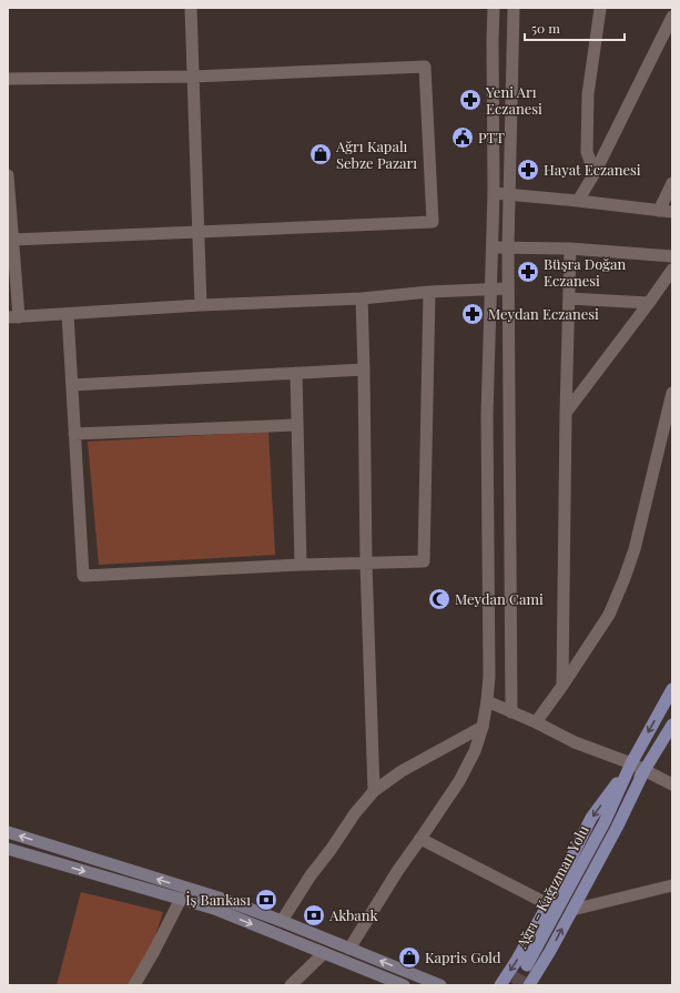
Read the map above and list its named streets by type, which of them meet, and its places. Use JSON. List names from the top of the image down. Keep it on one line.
{"streets":{"main road":["Ağrı - Kağızman Yolu"]},"places":{"pharmacy":["Yeni Arı Eczanesi","Hayat Eczanesi","Büşra Doğan Eczanesi","Meydan Eczanesi"],"public building":["PTT"],"shop":["Ağrı Kapalı Sebze Pazarı","Kapris Gold"],"mosque":["Meydan Cami"],"bank":["İş Bankası","Akbank"]},"scale_bar":"50 m"}
